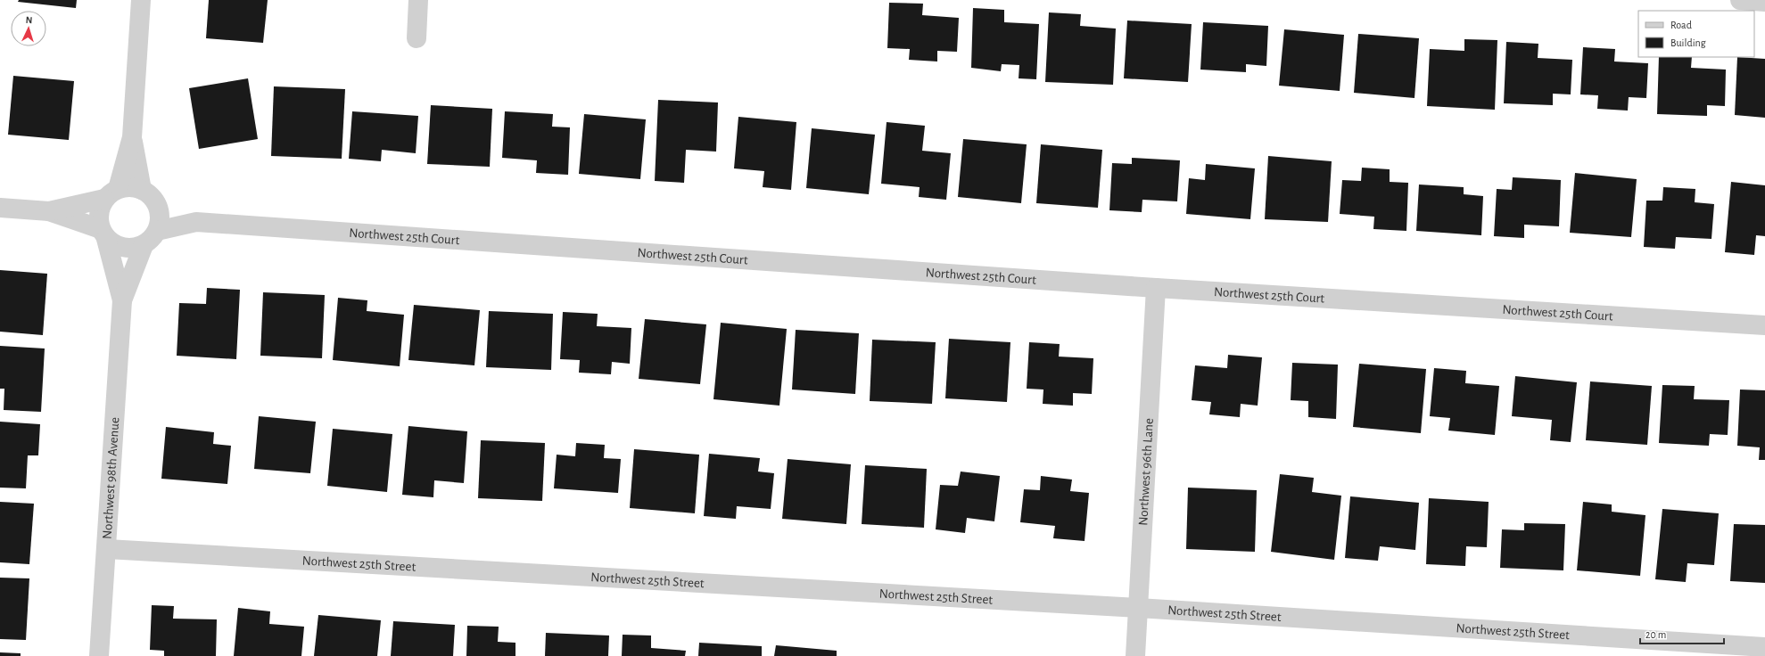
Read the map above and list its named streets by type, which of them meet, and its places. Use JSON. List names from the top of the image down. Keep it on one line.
{"streets":{"street":["Northwest 25th Court","Northwest 96th Lane","Northwest 98th Avenue","Northwest 25th Street"]},"crossings":[["Northwest 25th Court","Northwest 96th Lane"],["Northwest 25th Court","Northwest 98th Avenue"],["Northwest 96th Lane","Northwest 25th Street"],["Northwest 98th Avenue","Northwest 25th Street"]],"legend":["Road","Building"],"scale_bar":"20 m","north":"top"}
